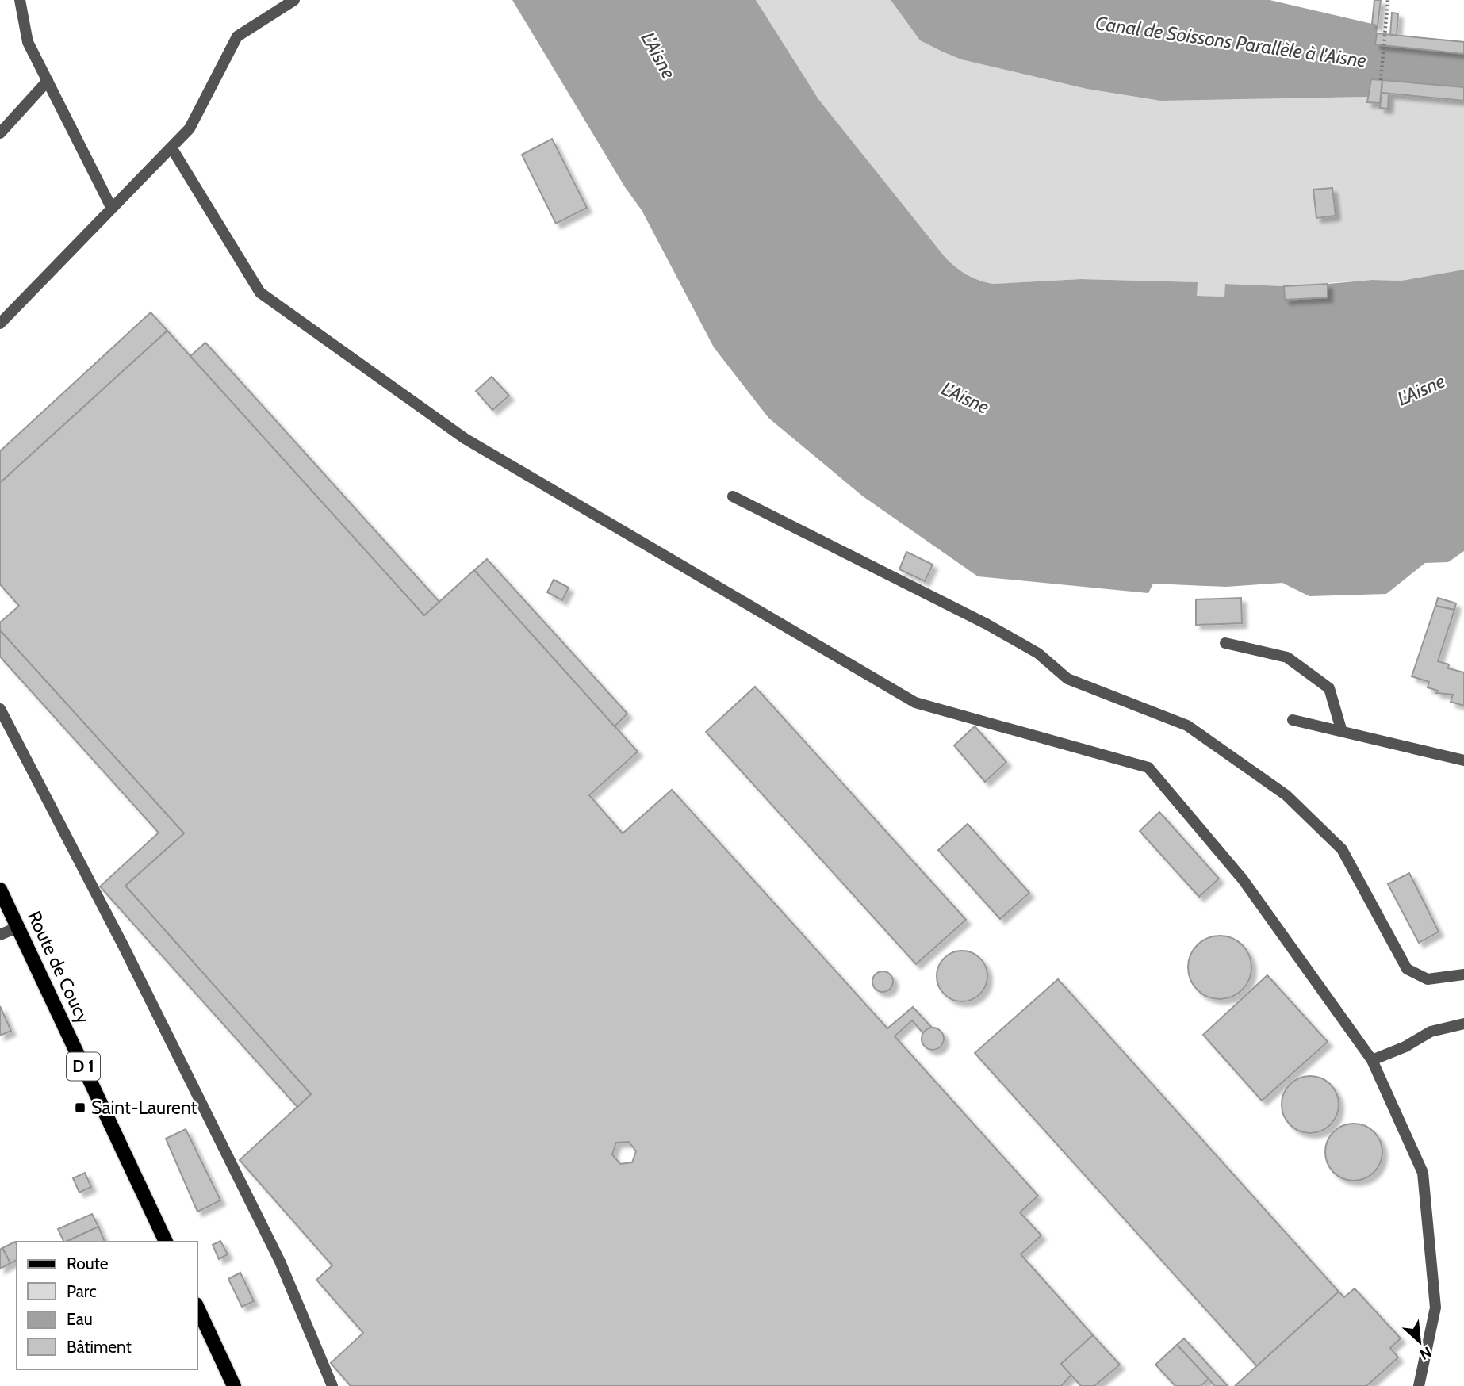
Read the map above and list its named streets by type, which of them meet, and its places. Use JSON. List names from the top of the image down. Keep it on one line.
{"streets":{"main road":["Route de Coucy","D 1"]},"water":["Canal de Soissons Parallèle à l'Aisne","L'Aisne"],"places":{"transit":["Saint-Laurent"]},"legend":["Route","Parc","Eau","Bâtiment"],"north":"bottom right"}
